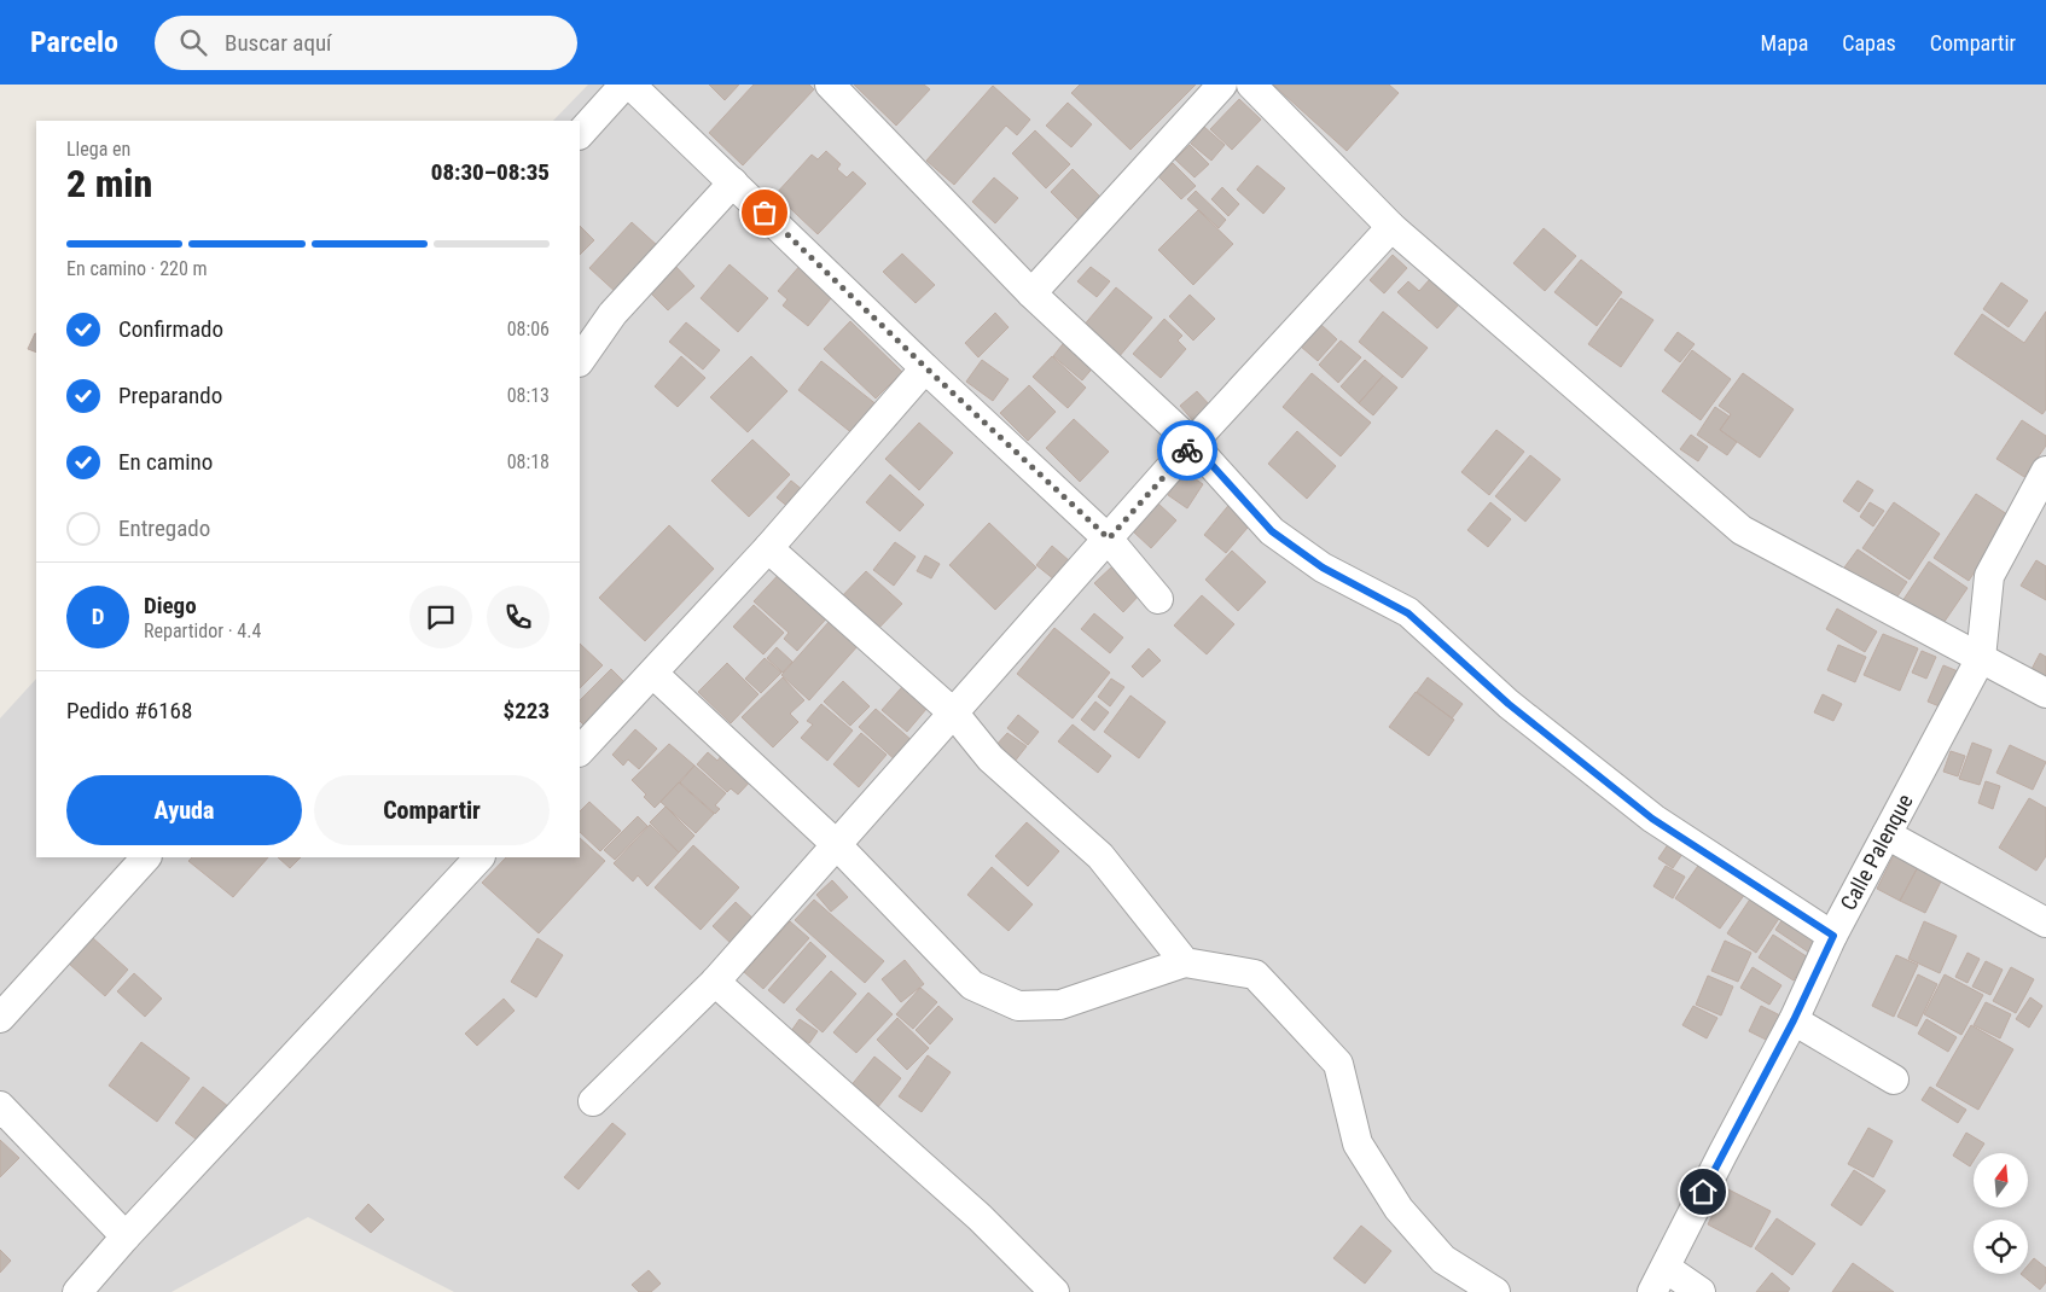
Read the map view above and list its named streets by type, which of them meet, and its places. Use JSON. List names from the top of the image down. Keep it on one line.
{"streets":{"street":["Calle Palenque"]},"north":"top","page":{"header":"Parcelo","search":"Buscar aquí","nav":["Mapa","Capas","Compartir"],"heading":["2 min","Llega en","08:30–08:35"],"panel":["Diego","Repartidor · 4.4","Pedido #6168","$223"],"bar":"En camino · 220 m","list":[["Confirmado","08:06"],["Preparando","08:13"],["En camino","08:18"],"Entregado"],"round":"D","buttons":["Ayuda","Compartir"]}}
